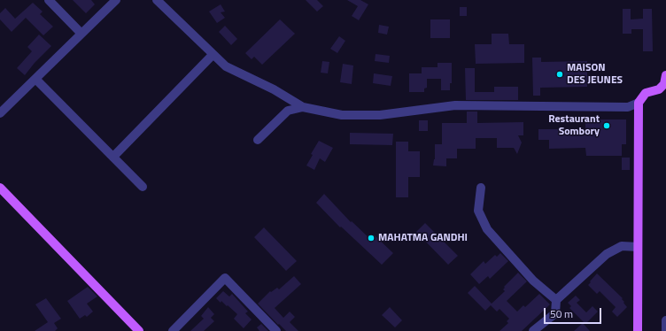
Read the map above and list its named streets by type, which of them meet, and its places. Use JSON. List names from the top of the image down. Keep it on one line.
{"places":["MAISON DES JEUNES","Restaurant Sombory","MAHATMA GANDHI"],"scale_bar":"50 m"}
